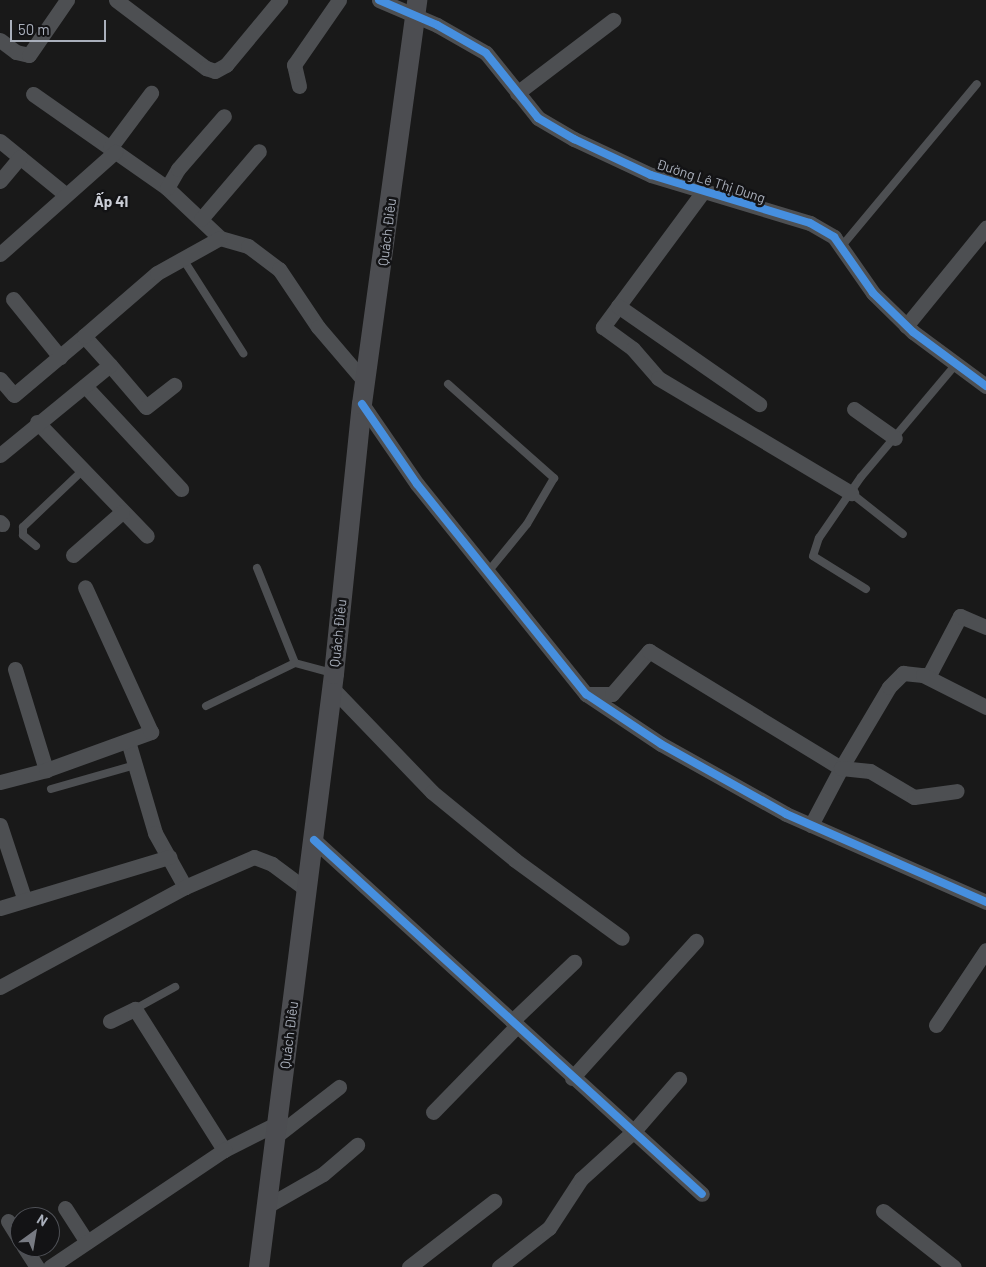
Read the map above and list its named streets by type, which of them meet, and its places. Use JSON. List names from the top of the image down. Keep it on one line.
{"streets":{"main road":["Quách Điêu"],"street":["Đường Lê Thị Dung"]},"crossings":[["Đường Lê Thị Dung","Quách Điêu"]],"districts":["Ấp 41"],"scale_bar":"50 m","north":"top right"}
